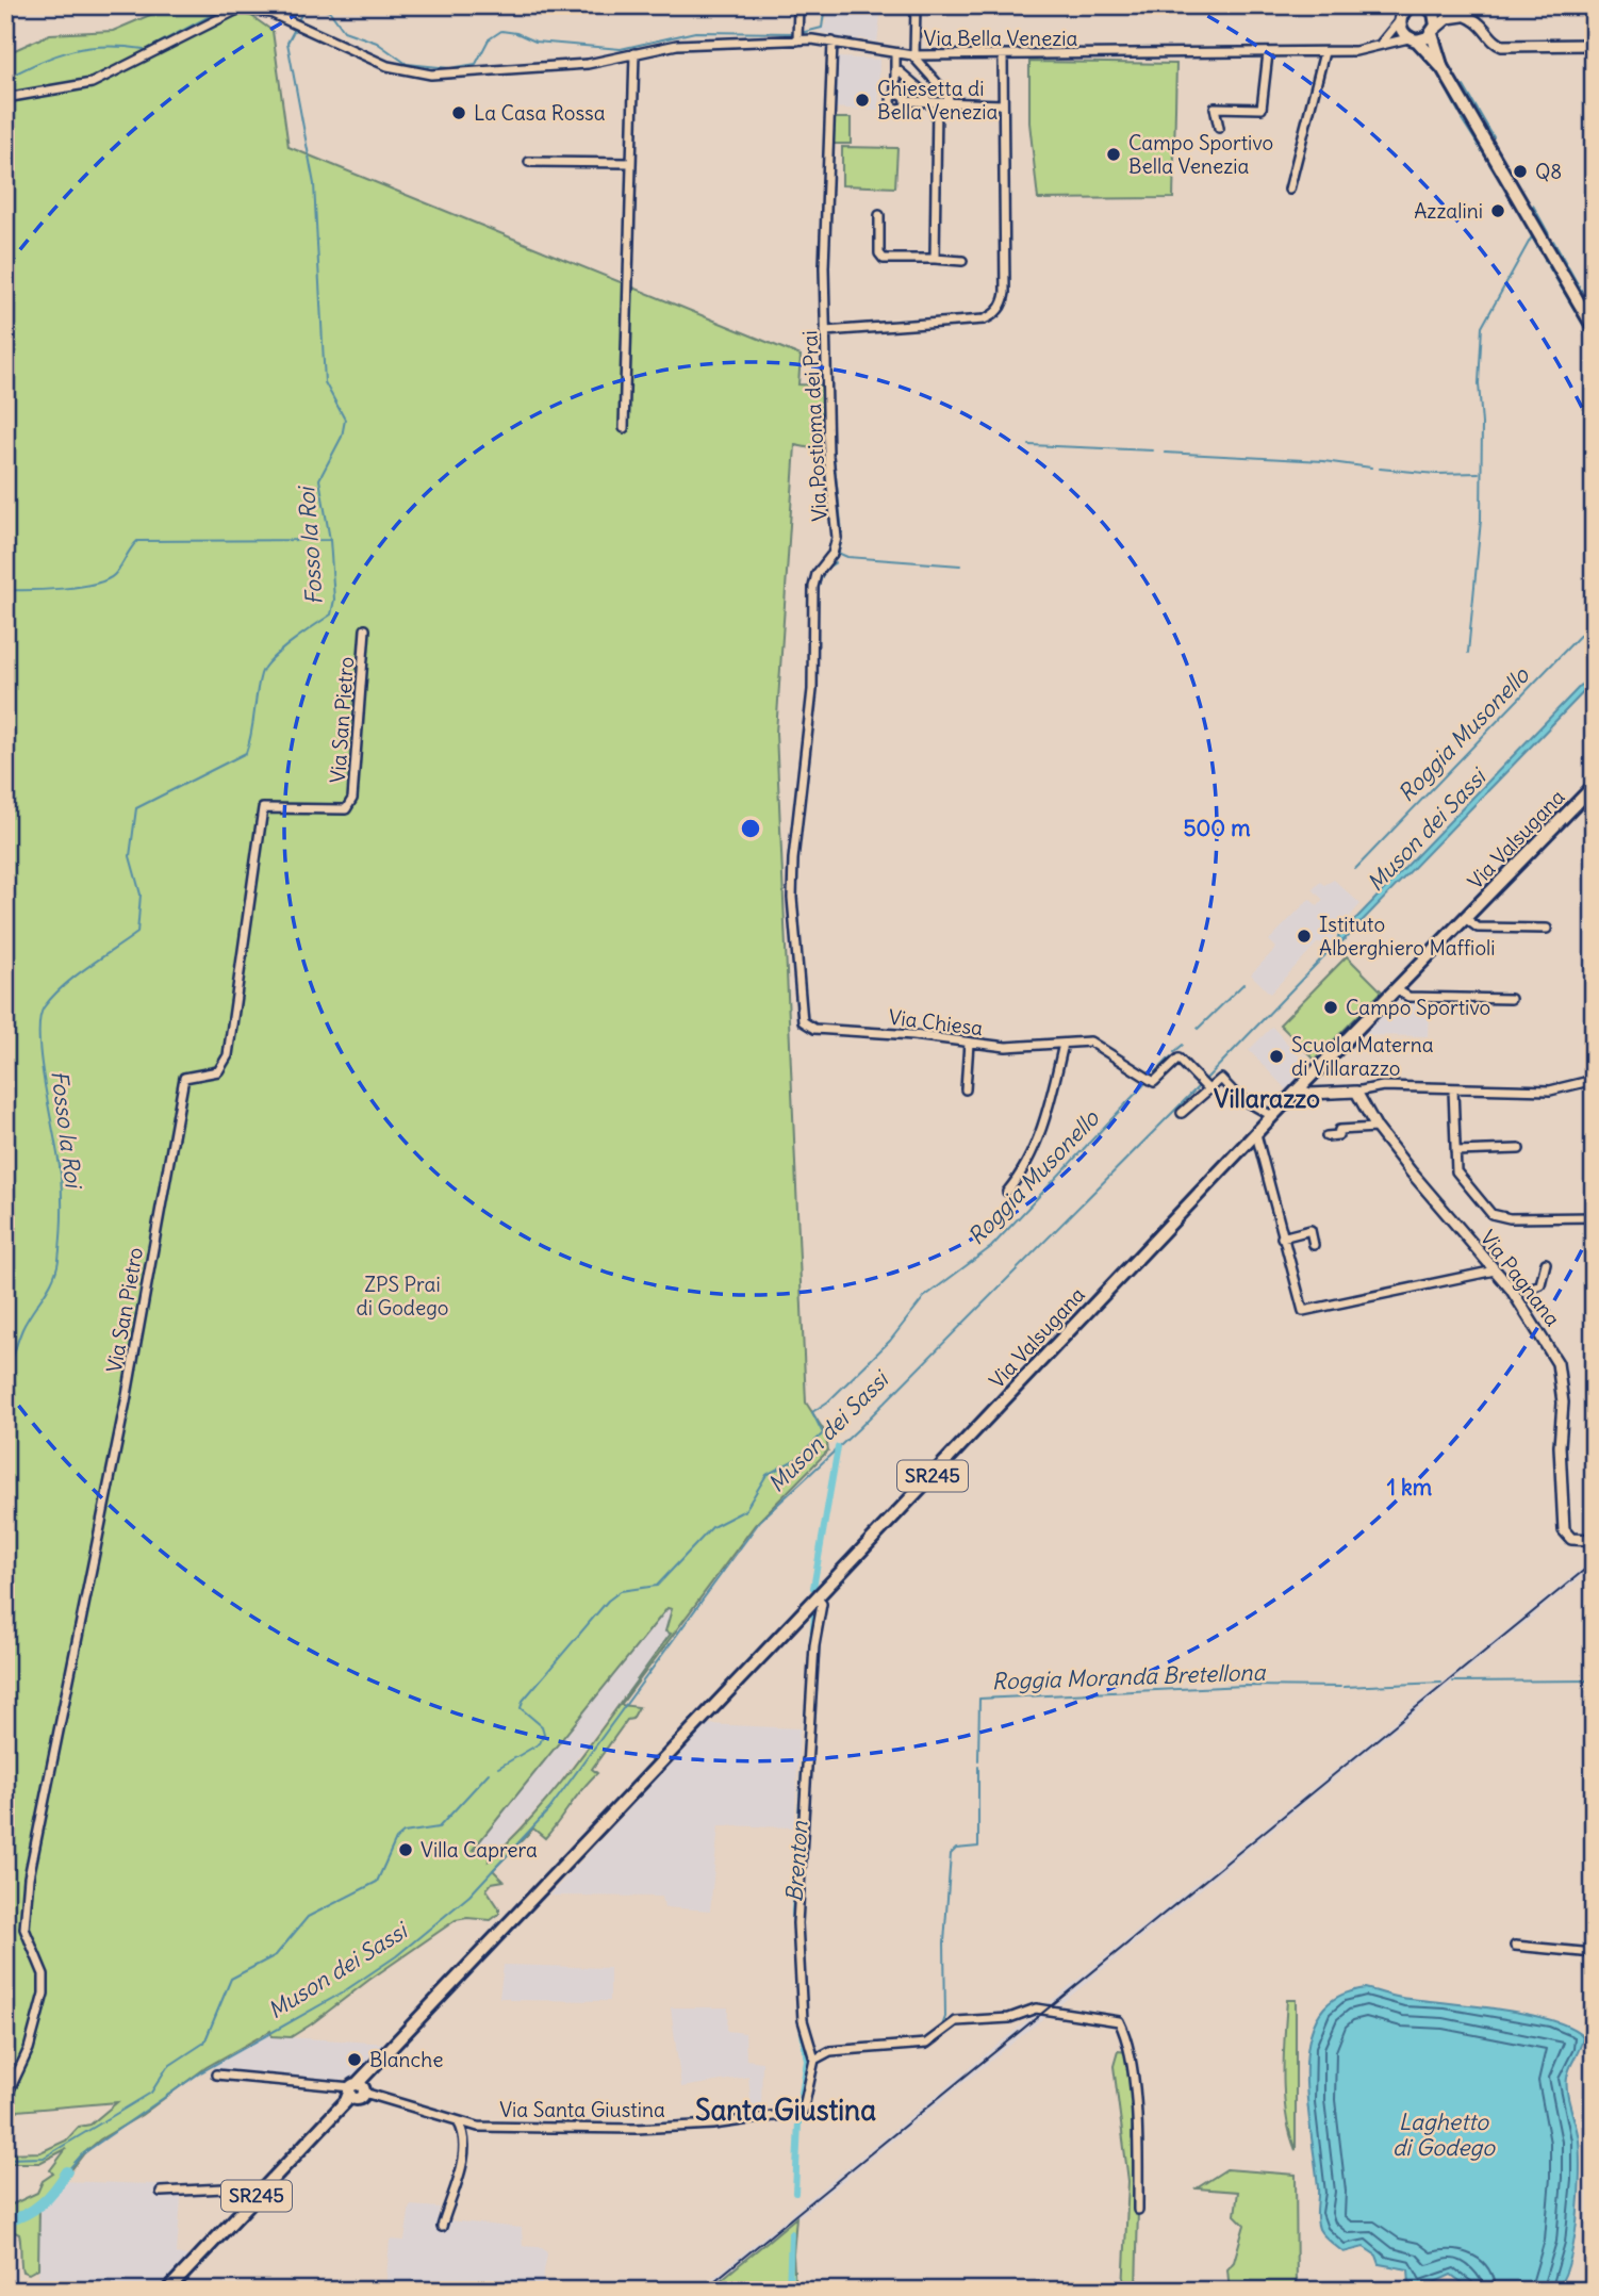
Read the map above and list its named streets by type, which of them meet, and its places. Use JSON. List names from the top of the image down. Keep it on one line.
{"streets":{"main road":["Via Valsugana","SR245"],"street":["Via Bella Venezia","Via Postioma dei Prai","Via San Pietro","Via Chiesa","Via Pagnana","Via Santa Giustina"]},"crossings":[["Via Bella Venezia","Via Postioma dei Prai"],["Via Postioma dei Prai","Via Chiesa"],["Via Valsugana","Via Chiesa"],["Via Valsugana","SR245"],["SR245","Via Santa Giustina"]],"districts":["Villarazzo","Santa Giustina"],"water":["Fosso la Roi","Roggia Musonello","Muson dei Sassi","Roggia Moranda Bretellona","Brenton","Laghetto di Godego"],"parks":["ZPS Prai di Godego"],"places":["Chiesetta di Bella Venezia","La Casa Rossa","Campo Sportivo Bella Venezia","Q8","Azzalini","Istituto Alberghiero Maffioli","Campo Sportivo","Scuola Materna di Villarazzo","Villa Caprera","Blanche"],"rings":["500 m","1 km"]}
